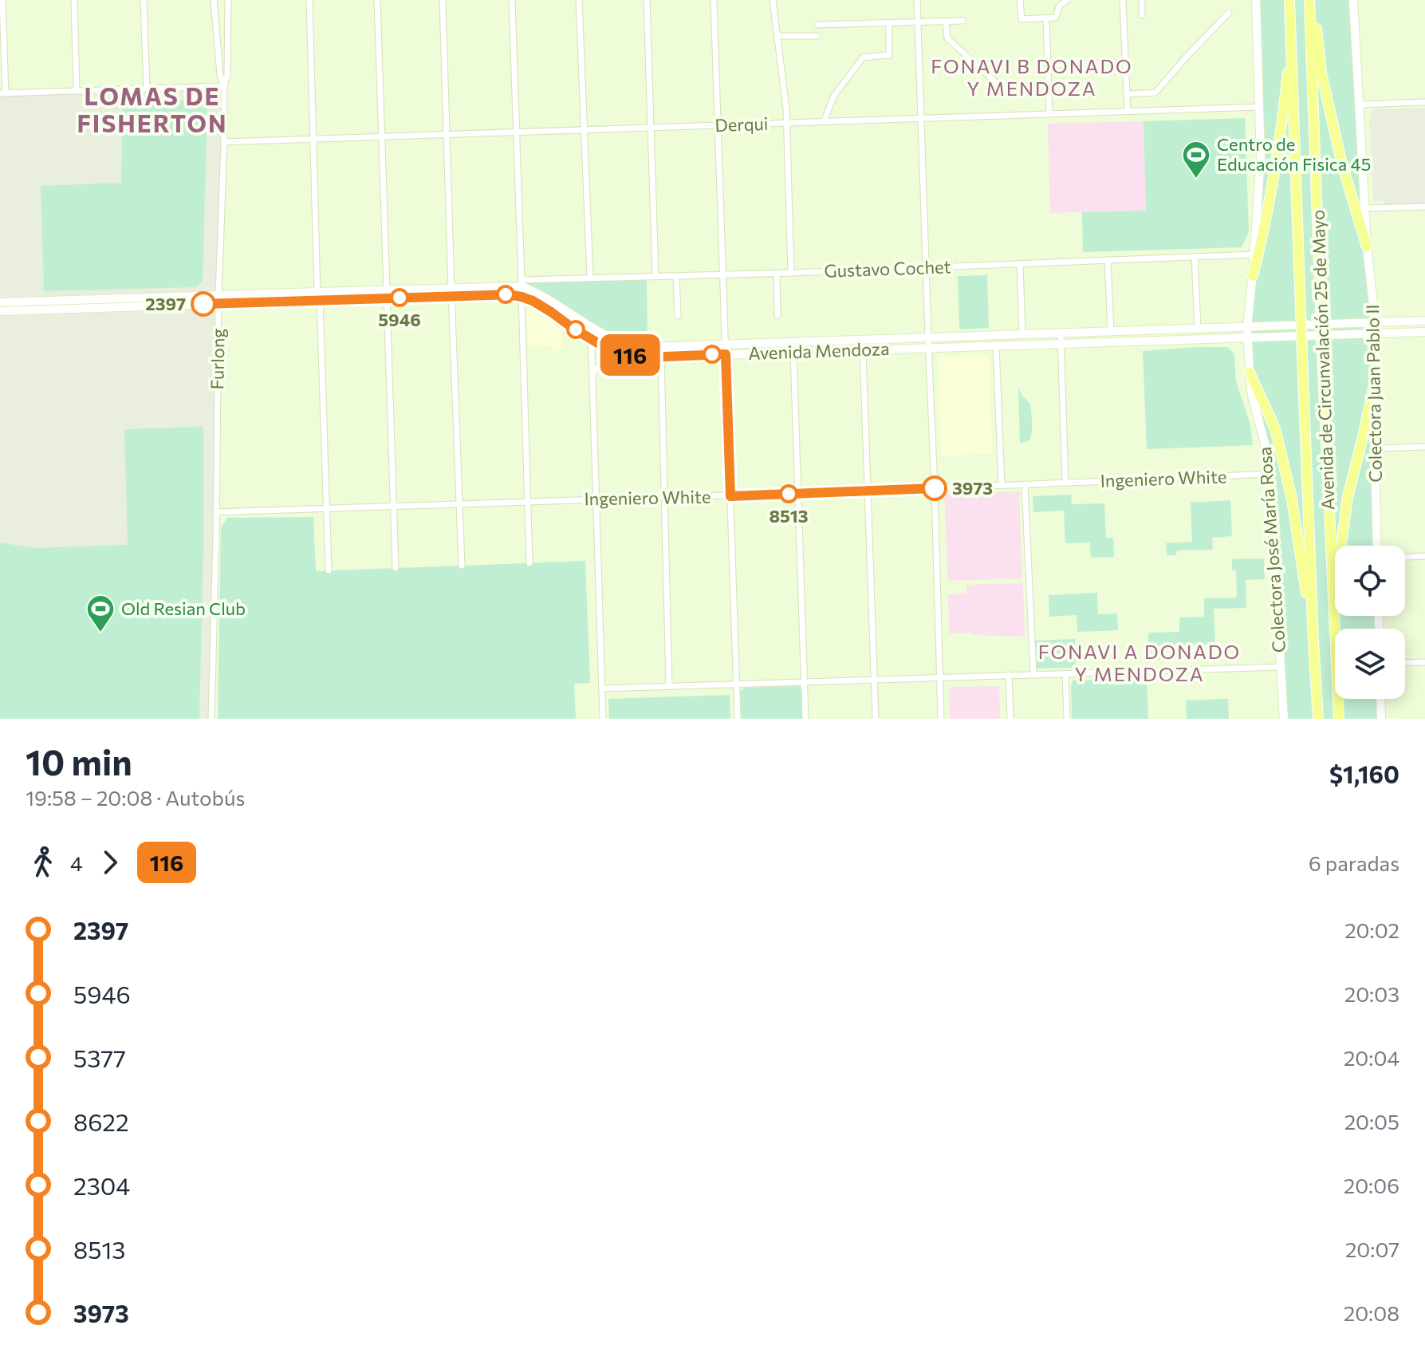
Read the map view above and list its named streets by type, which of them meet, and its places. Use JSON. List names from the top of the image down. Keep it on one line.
{"streets":{"highway":["Avenida de Circunvalación 25 de Mayo"],"main road":["Avenida Mendoza","Colectora Juan Pablo II","Colectora José María Rosa"],"street":["Derqui","Gustavo Cochet","Furlong","Ingeniero White"]},"crossings":[["Derqui","Furlong"],["Derqui","Colectora José María Rosa"],["Gustavo Cochet","Avenida Mendoza"],["Gustavo Cochet","Colectora José María Rosa"],["Avenida Mendoza","Furlong"],["Avenida Mendoza","Colectora Juan Pablo II"],["Avenida Mendoza","Colectora José María Rosa"],["Furlong","Ingeniero White"],["Ingeniero White","Colectora José María Rosa"]],"districts":["FONAVI B DONADO Y MENDOZA","LOMAS DE FISHERTON","FONAVI A DONADO Y MENDOZA"],"places":{"sports":["Centro de Educación Fisica 45","Old Resian Club"],"other":["5946","2397","3973","8513"]},"lines":["bus line 116"],"page":{"on_map":"116","heading":["10 min","19:58 – 20:08 · Autobús","$1,160"],"legs":["4","116","6 paradas"],"list":[{"name":"2397","value":"20:02"},{"name":"5946","value":"20:03"},{"name":"5377","value":"20:04"},{"name":"8622","value":"20:05"},{"name":"2304","value":"20:06"},{"name":"8513","value":"20:07"},{"name":"3973","value":"20:08"}]}}
